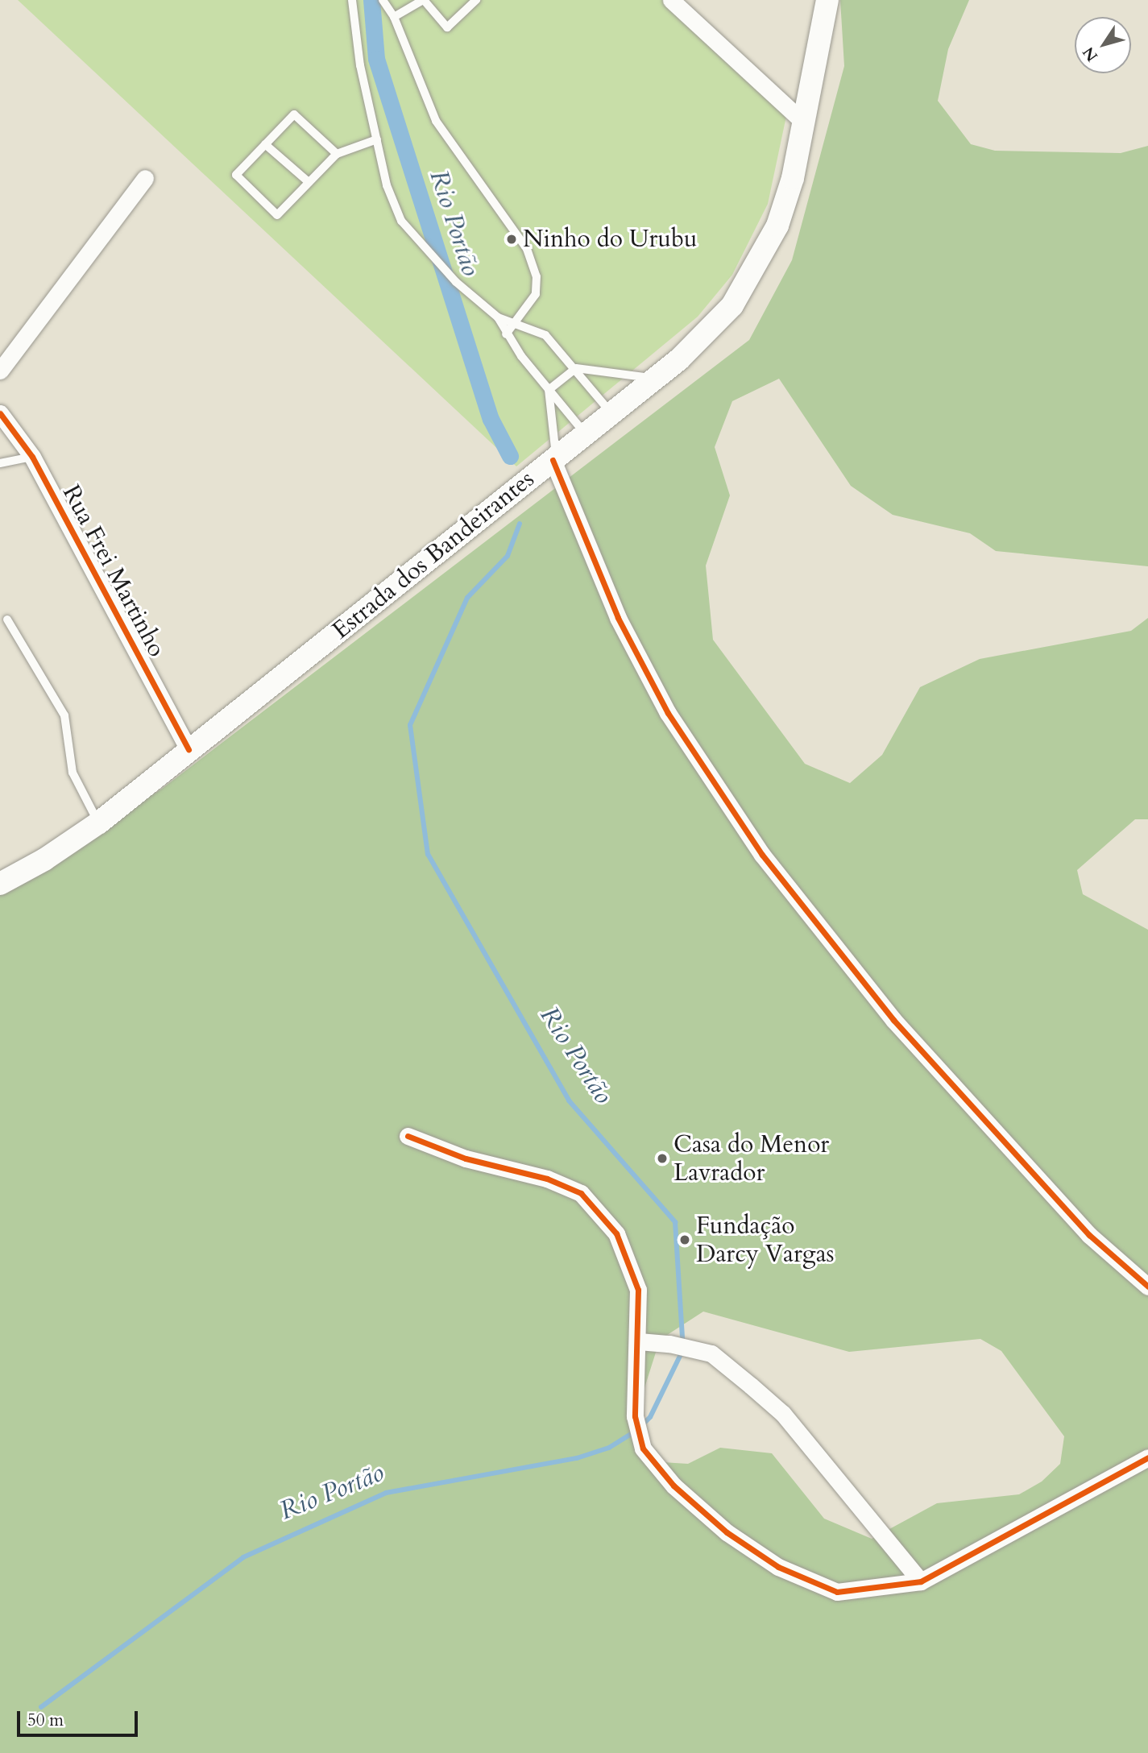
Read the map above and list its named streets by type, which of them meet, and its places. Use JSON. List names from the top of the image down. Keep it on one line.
{"streets":{"main road":["Estrada dos Bandeirantes"],"street":["Rua Frei Martinho"]},"crossings":[["Estrada dos Bandeirantes","Rua Frei Martinho"]],"water":["Rio Portão"],"places":["Ninho do Urubu","Casa do Menor Lavrador","Fundação Darcy Vargas"],"scale_bar":"50 m","north":"bottom left"}
